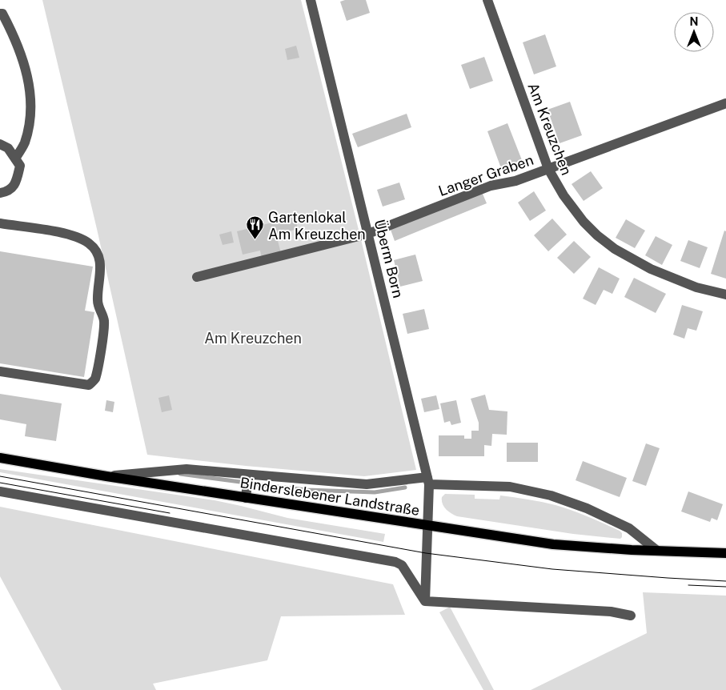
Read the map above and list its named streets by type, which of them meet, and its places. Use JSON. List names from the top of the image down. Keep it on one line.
{"streets":{"main road":["Binderslebener Landstraße"],"street":["Am Kreuzchen","Langer Graben","Überm Born"]},"crossings":[["Am Kreuzchen","Langer Graben"],["Langer Graben","Überm Born"],["Überm Born","Binderslebener Landstraße"]],"parks":["Am Kreuzchen"],"places":{"restaurant":["Gartenlokal Am Kreuzchen"]},"north":"top"}
